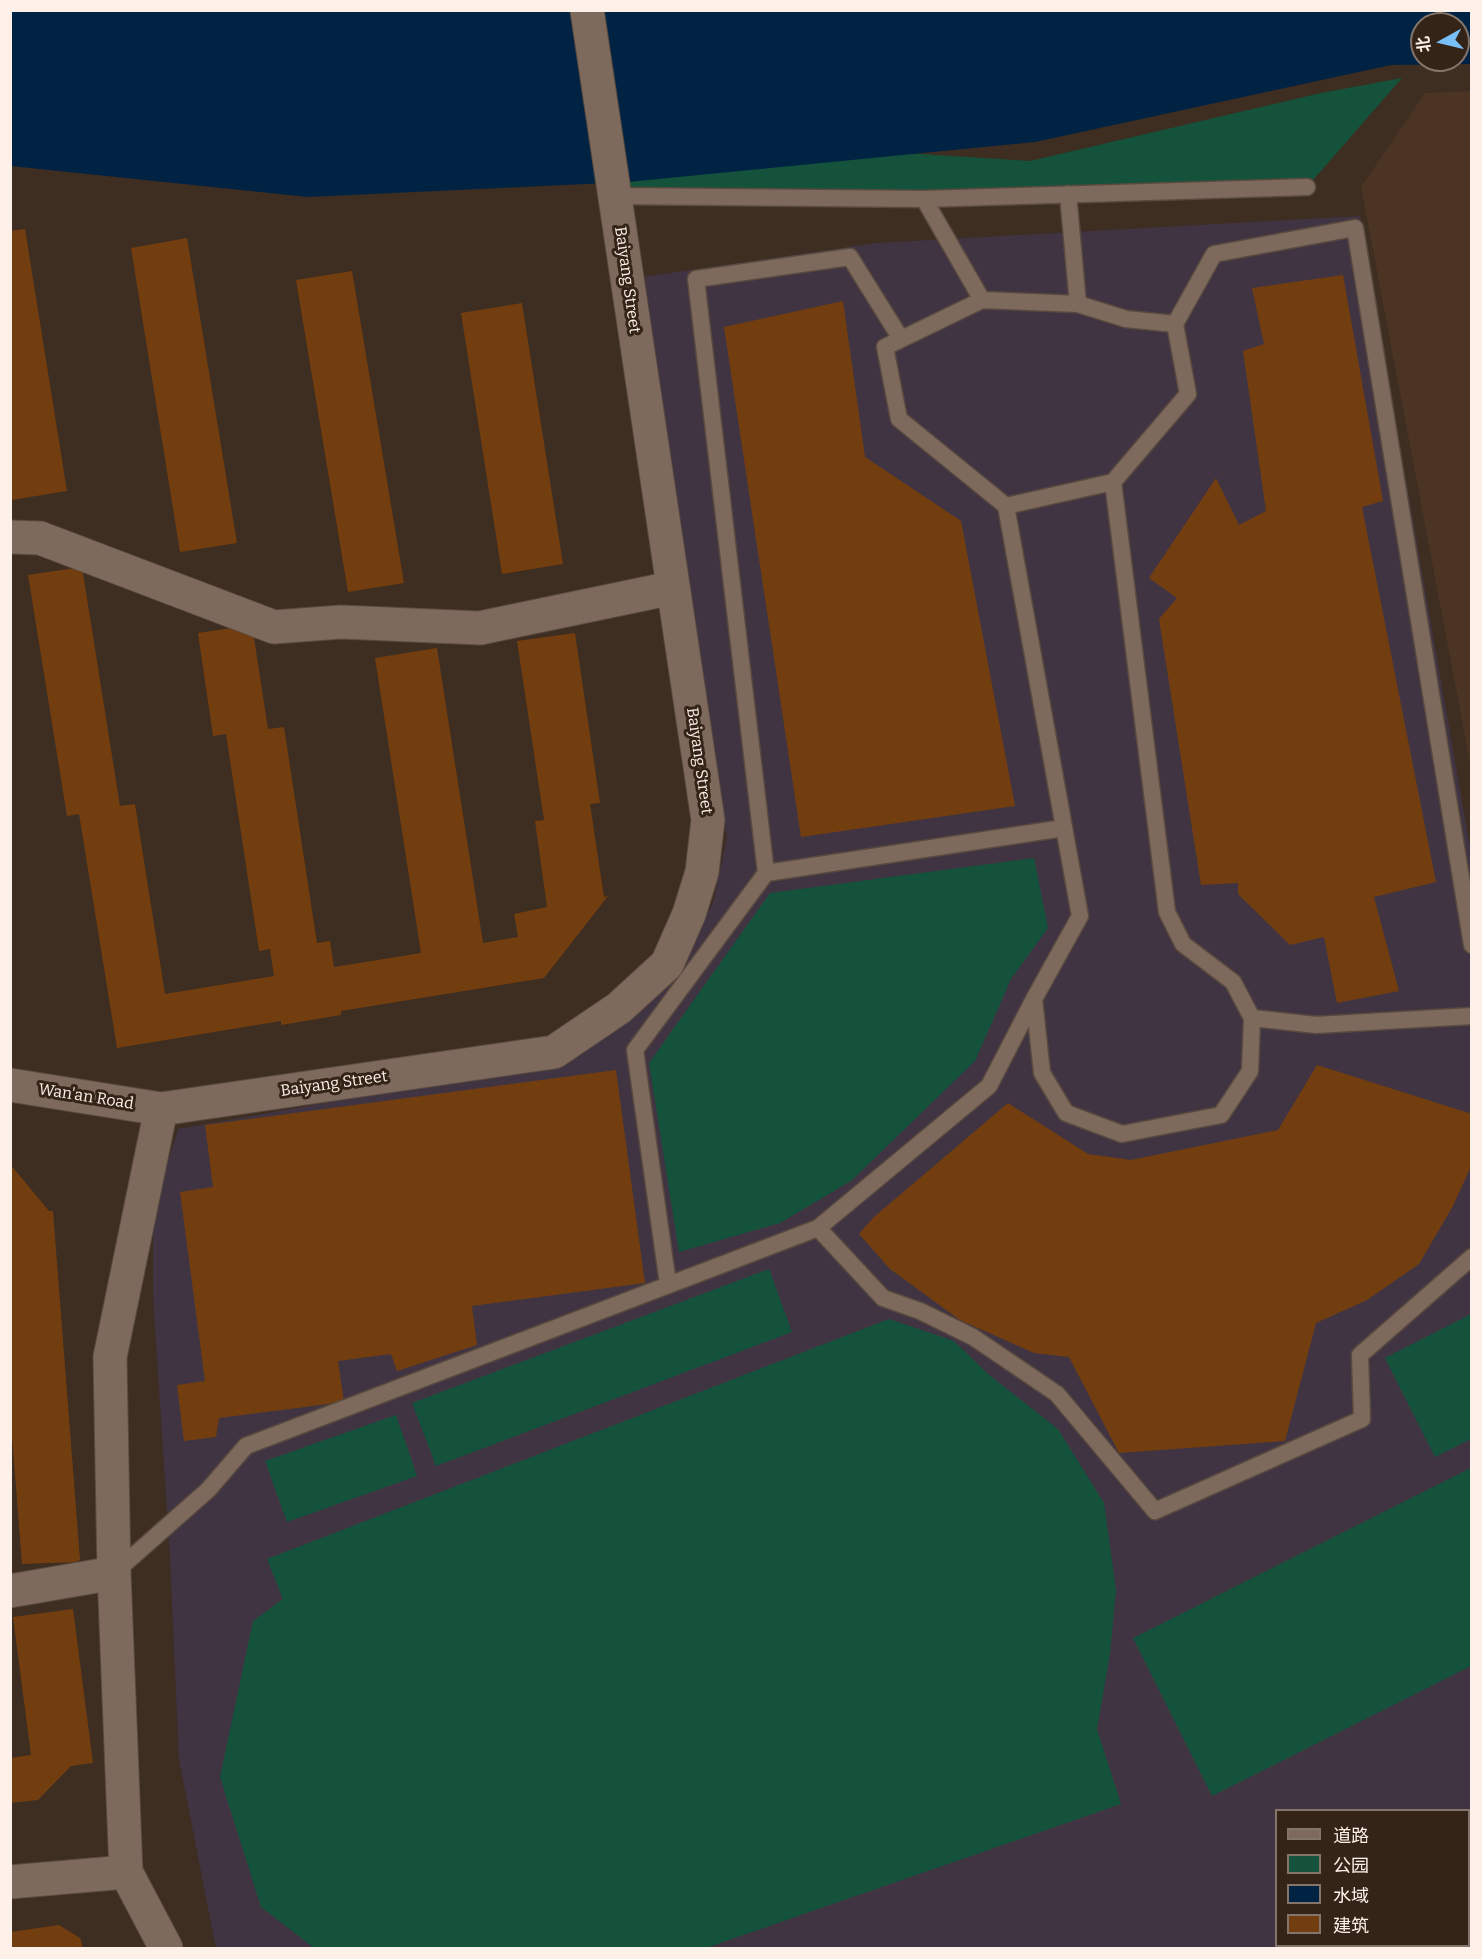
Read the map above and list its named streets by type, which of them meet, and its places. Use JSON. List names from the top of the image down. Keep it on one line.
{"streets":{"street":["Baiyang Street","Wan'an Road"]},"crossings":[["Baiyang Street","Wan'an Road"]],"legend":["道路","公园","水域","建筑"],"north":"left"}
